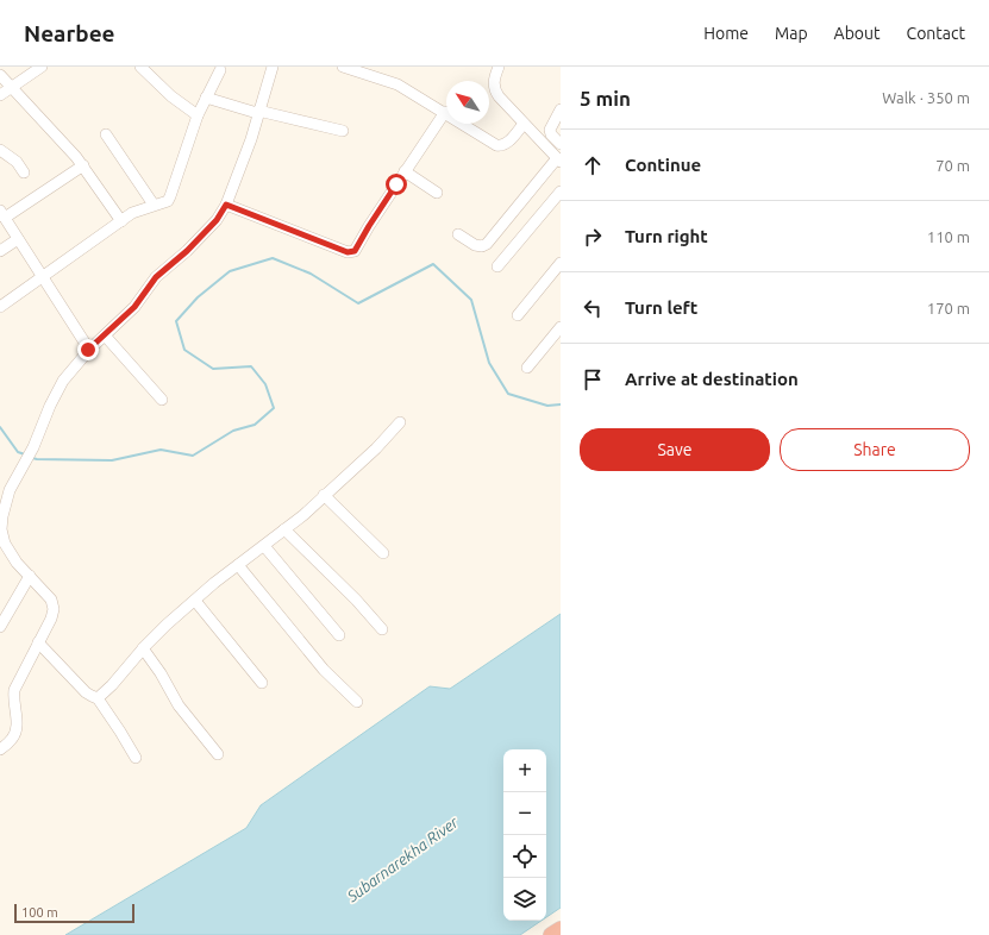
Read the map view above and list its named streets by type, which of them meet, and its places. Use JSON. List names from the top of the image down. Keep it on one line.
{"water":["Subarnarekha River"],"scale_bar":"100 m","north":"top left","page":{"header":"Nearbee","nav":["Home","Map","About","Contact"],"heading":["5 min","Walk · 350 m"],"list":[["Continue","70 m"],["Turn right","110 m"],["Turn left","170 m"],"Arrive at destination"],"buttons":["Save","Share"],"map_buttons":["+","−"],"scale":"100 m"}}
